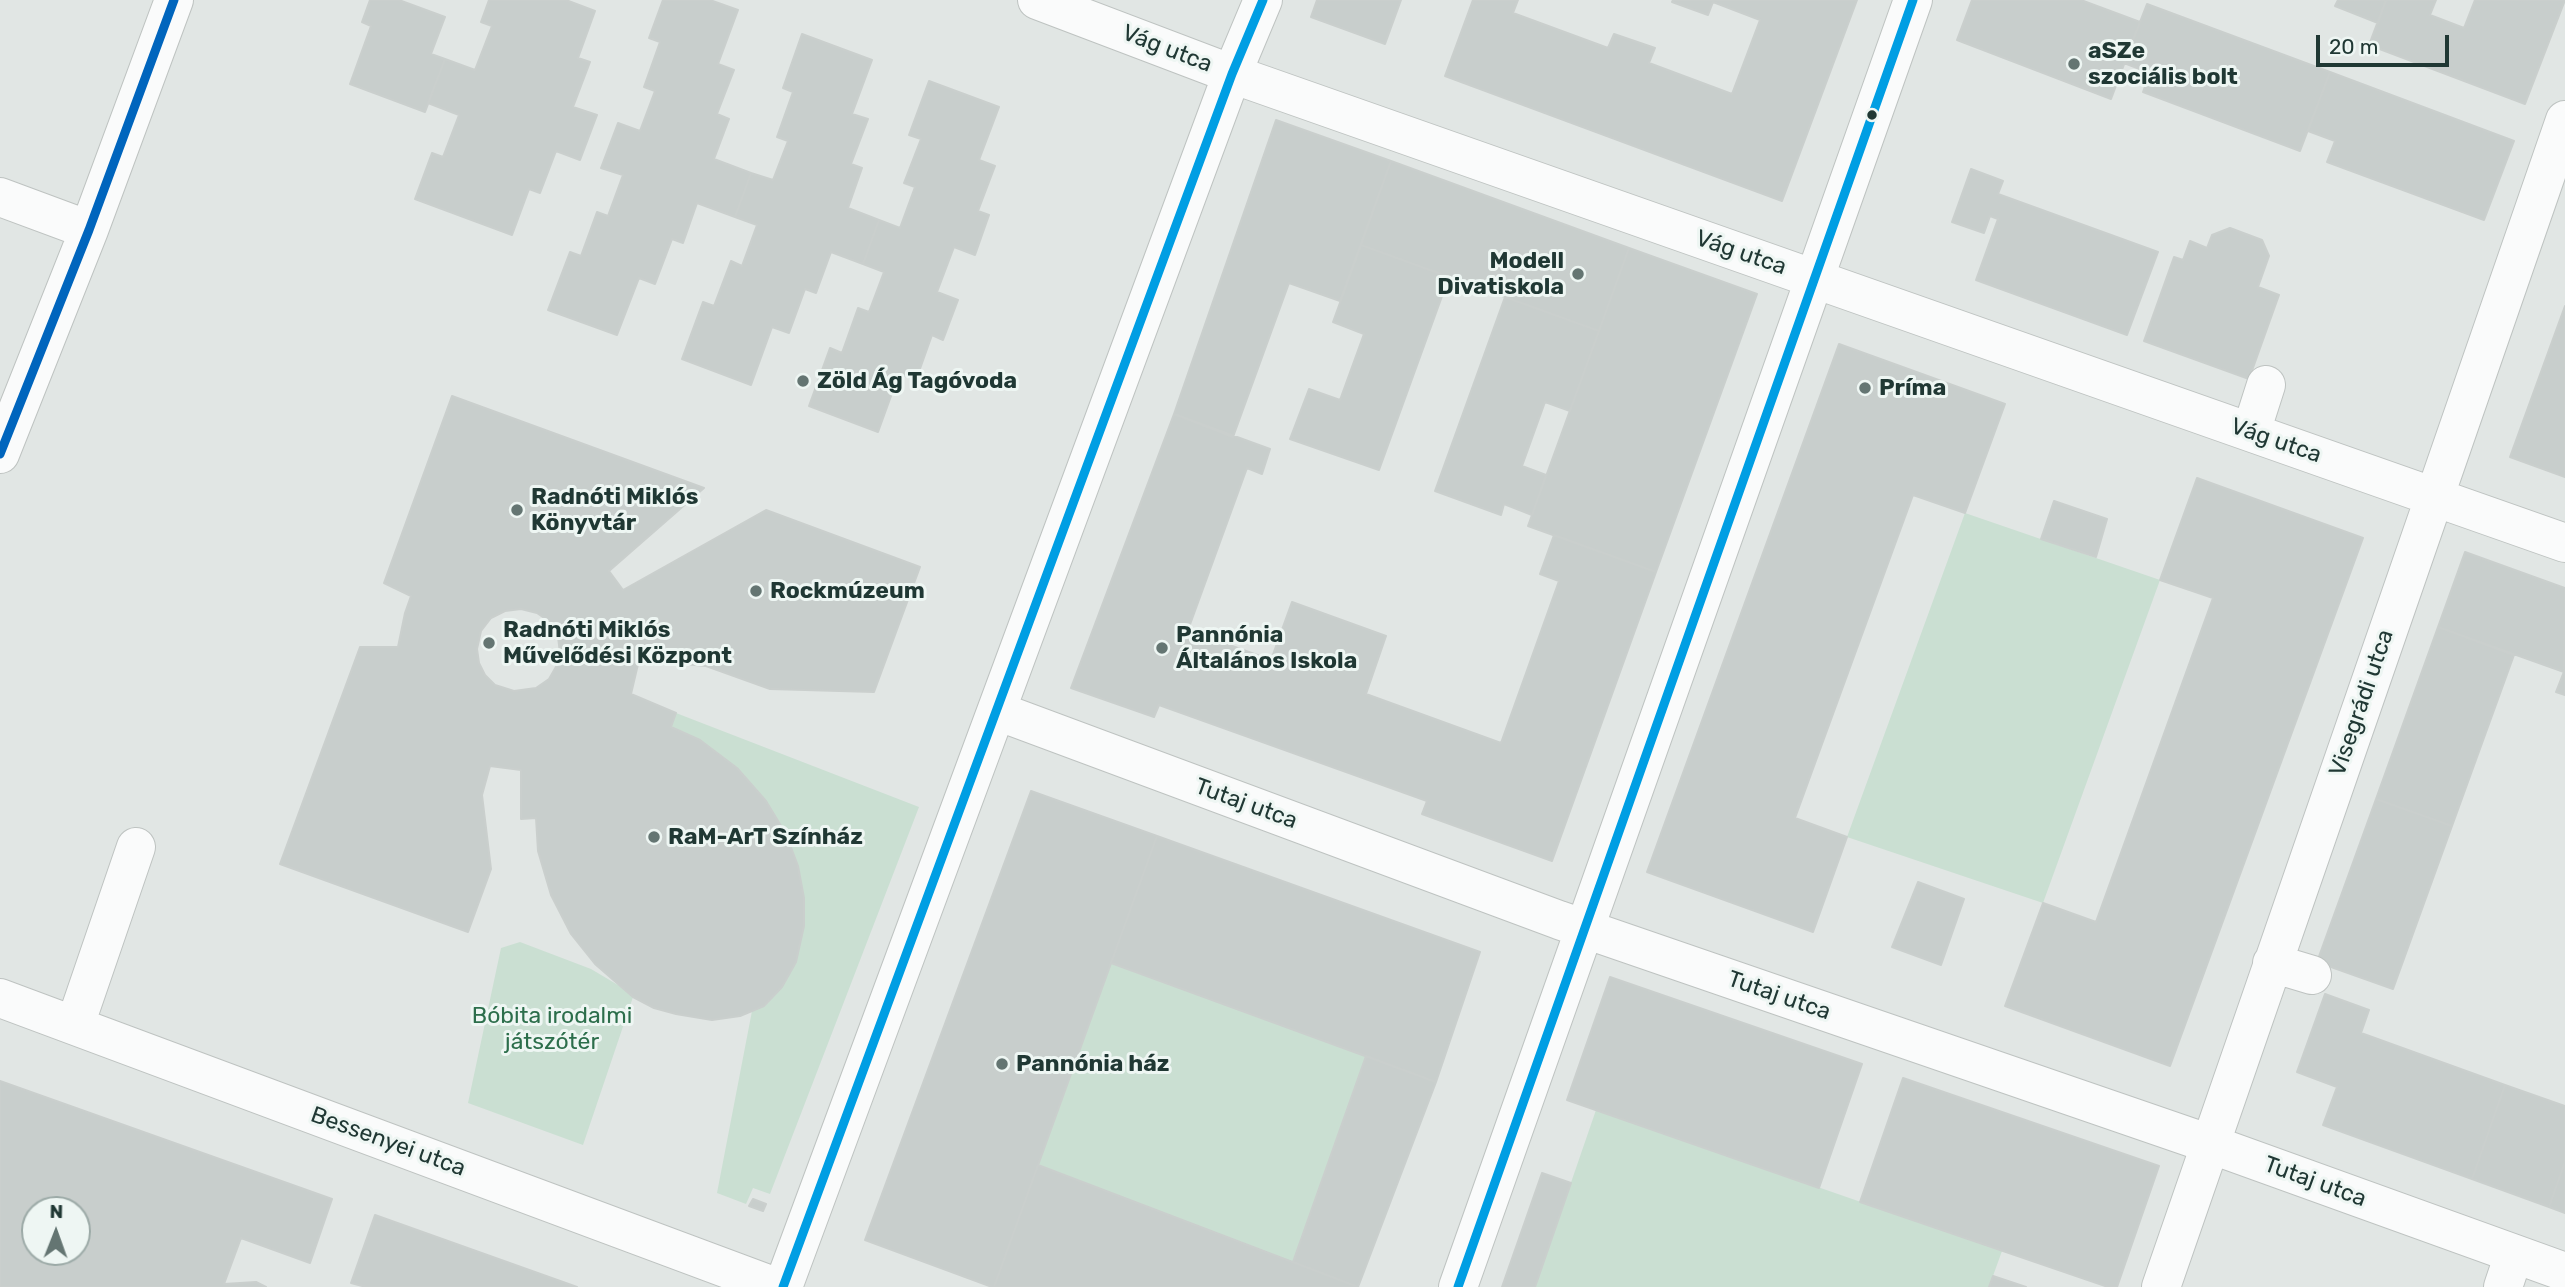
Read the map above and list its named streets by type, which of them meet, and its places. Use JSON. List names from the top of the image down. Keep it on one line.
{"streets":{"street":["Vág utca","Visegrádi utca","Tutaj utca","Bessenyei utca"]},"crossings":[["Vág utca","Visegrádi utca"],["Visegrádi utca","Tutaj utca"]],"parks":["Bóbita irodalmi játszótér"],"places":["aSZe szociális bolt","Modell Divatiskola","Zöld Ág Tagóvoda","Príma","Radnóti Miklós Könyvtár","Rockmúzeum","Radnóti Miklós Művelődési Központ","Pannónia Általános Iskola","RaM-ArT Színház","Pannónia ház"],"scale_bar":"20 m","north":"top"}
